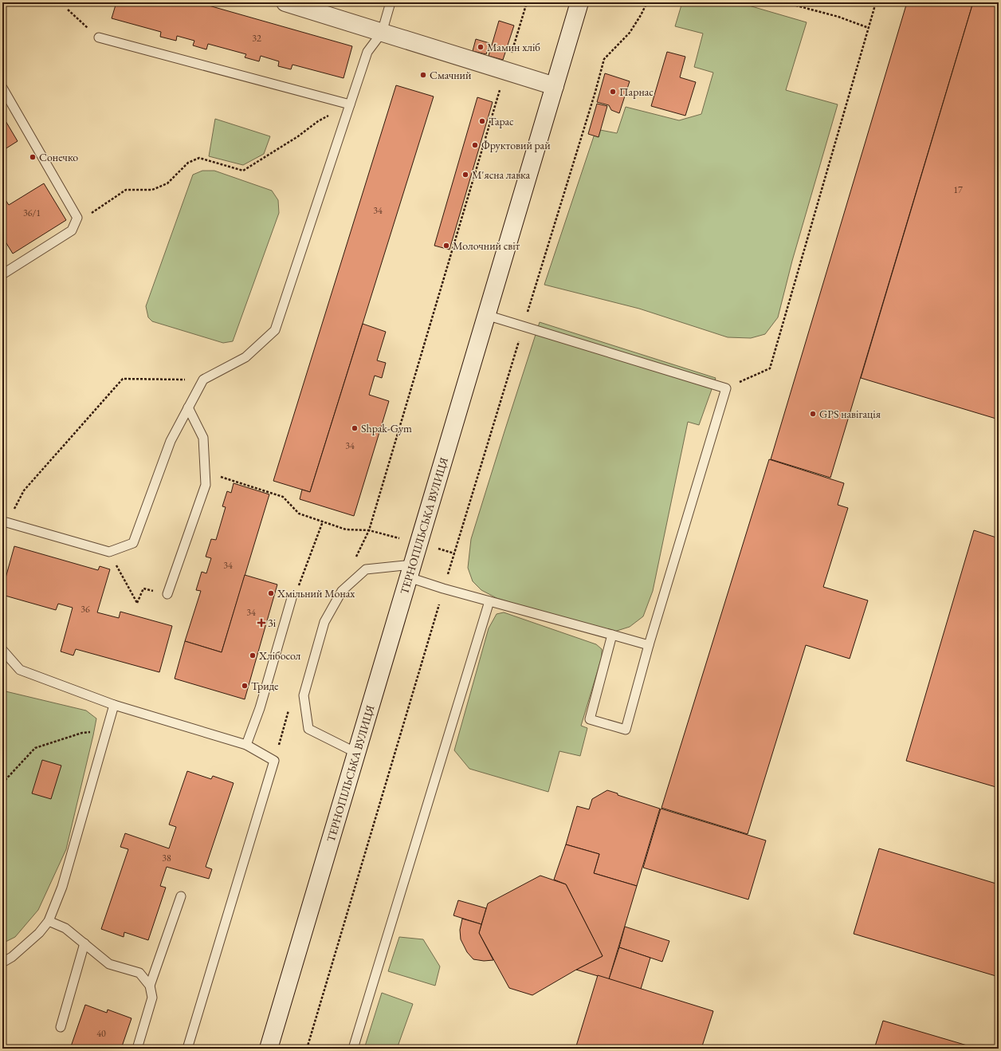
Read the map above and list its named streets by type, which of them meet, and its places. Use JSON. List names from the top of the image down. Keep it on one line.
{"streets":{"main road":["ТЕРНОПІЛЬСЬКА ВУЛИЦЯ"]},"places":{"other":["Мамин хліб","Смачний","Парнас","Тарас","Фруктовий рай","Сонечко","М'ясна лавка","Молочний світ","GPS навігація","Shpak-Gym","Хмільний Монах","Хлібосол","Триде"],"health":["3і"]},"house_numbers":["32","17","34","36/1","34","34","36","34","38","40"]}
